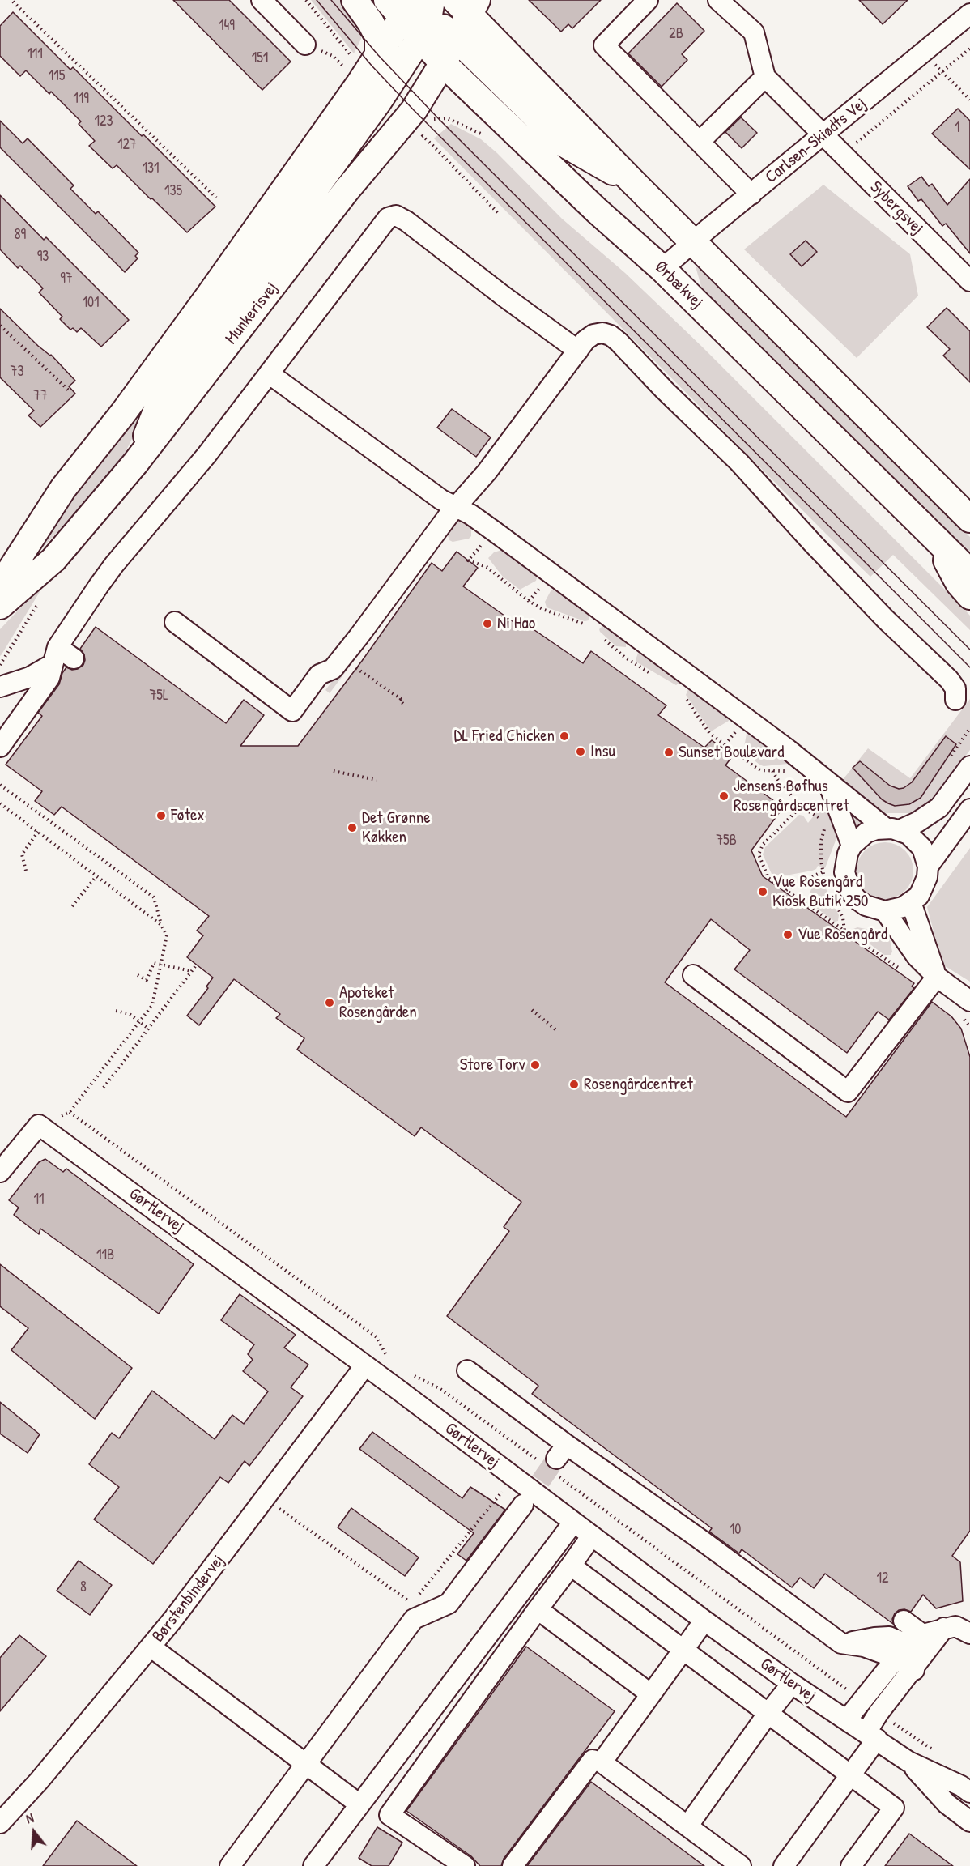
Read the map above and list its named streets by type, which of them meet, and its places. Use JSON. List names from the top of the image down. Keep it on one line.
{"streets":{"main road":["Ørbækvej","Munkerisvej"],"street":["Carlsen-Skiødts Vej","Sybergsvej","Gørtlervej","Børstenbindervej"]},"crossings":[["Carlsen-Skiødts Vej","Sybergsvej"],["Carlsen-Skiødts Vej","Ørbækvej"],["Ørbækvej","Munkerisvej"],["Gørtlervej","Børstenbindervej"]],"places":["Ni Hao","DL Fried Chicken","Insu","Sunset Boulevard","Jensens Bøfhus Rosengårdscentret","Føtex","Det Grønne Køkken","Vue Rosengård Kiosk Butik 250","Vue Rosengård","Apoteket Rosengården","Store Torv","Rosengårdcentret"],"house_numbers":["149","2B","111","151","115","119","123","1","127","131","135","89","93","97","101","73","77","75L","75B","11","11B","10","12","8"],"north":"top"}
